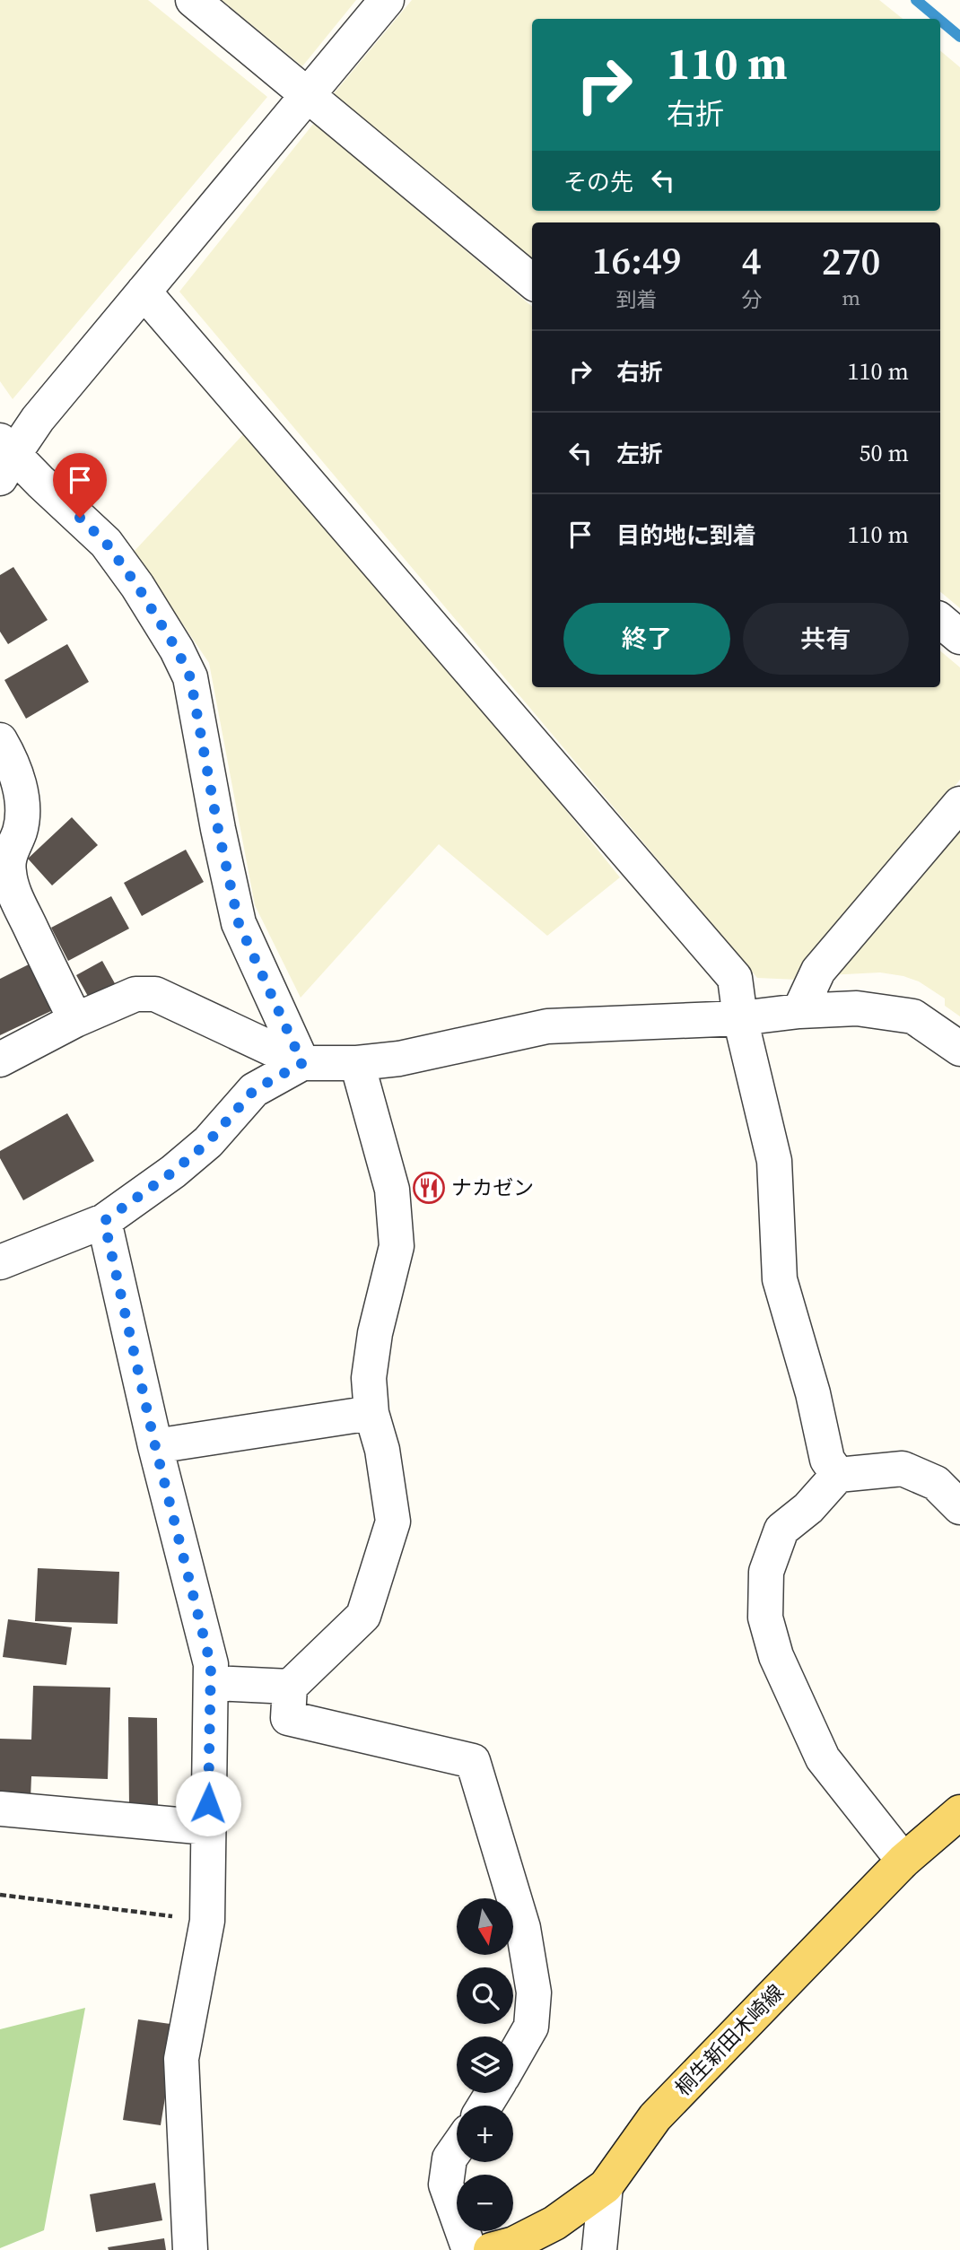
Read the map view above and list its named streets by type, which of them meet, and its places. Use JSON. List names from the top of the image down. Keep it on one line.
{"streets":{"main road":["桐生新田木崎線"]},"places":{"restaurant":["ナカゼン"]},"north":"bottom","page":{"turn":["110 m","右折"],"then":"その先","eta":["16:49","到着","4","分","270","m"],"list":[{"name":"右折","value":"110 m"},{"name":"左折","value":"50 m"},{"name":"目的地に到着","value":"110 m"}],"buttons":["終了","共有"],"map_buttons":["+","−"]}}
